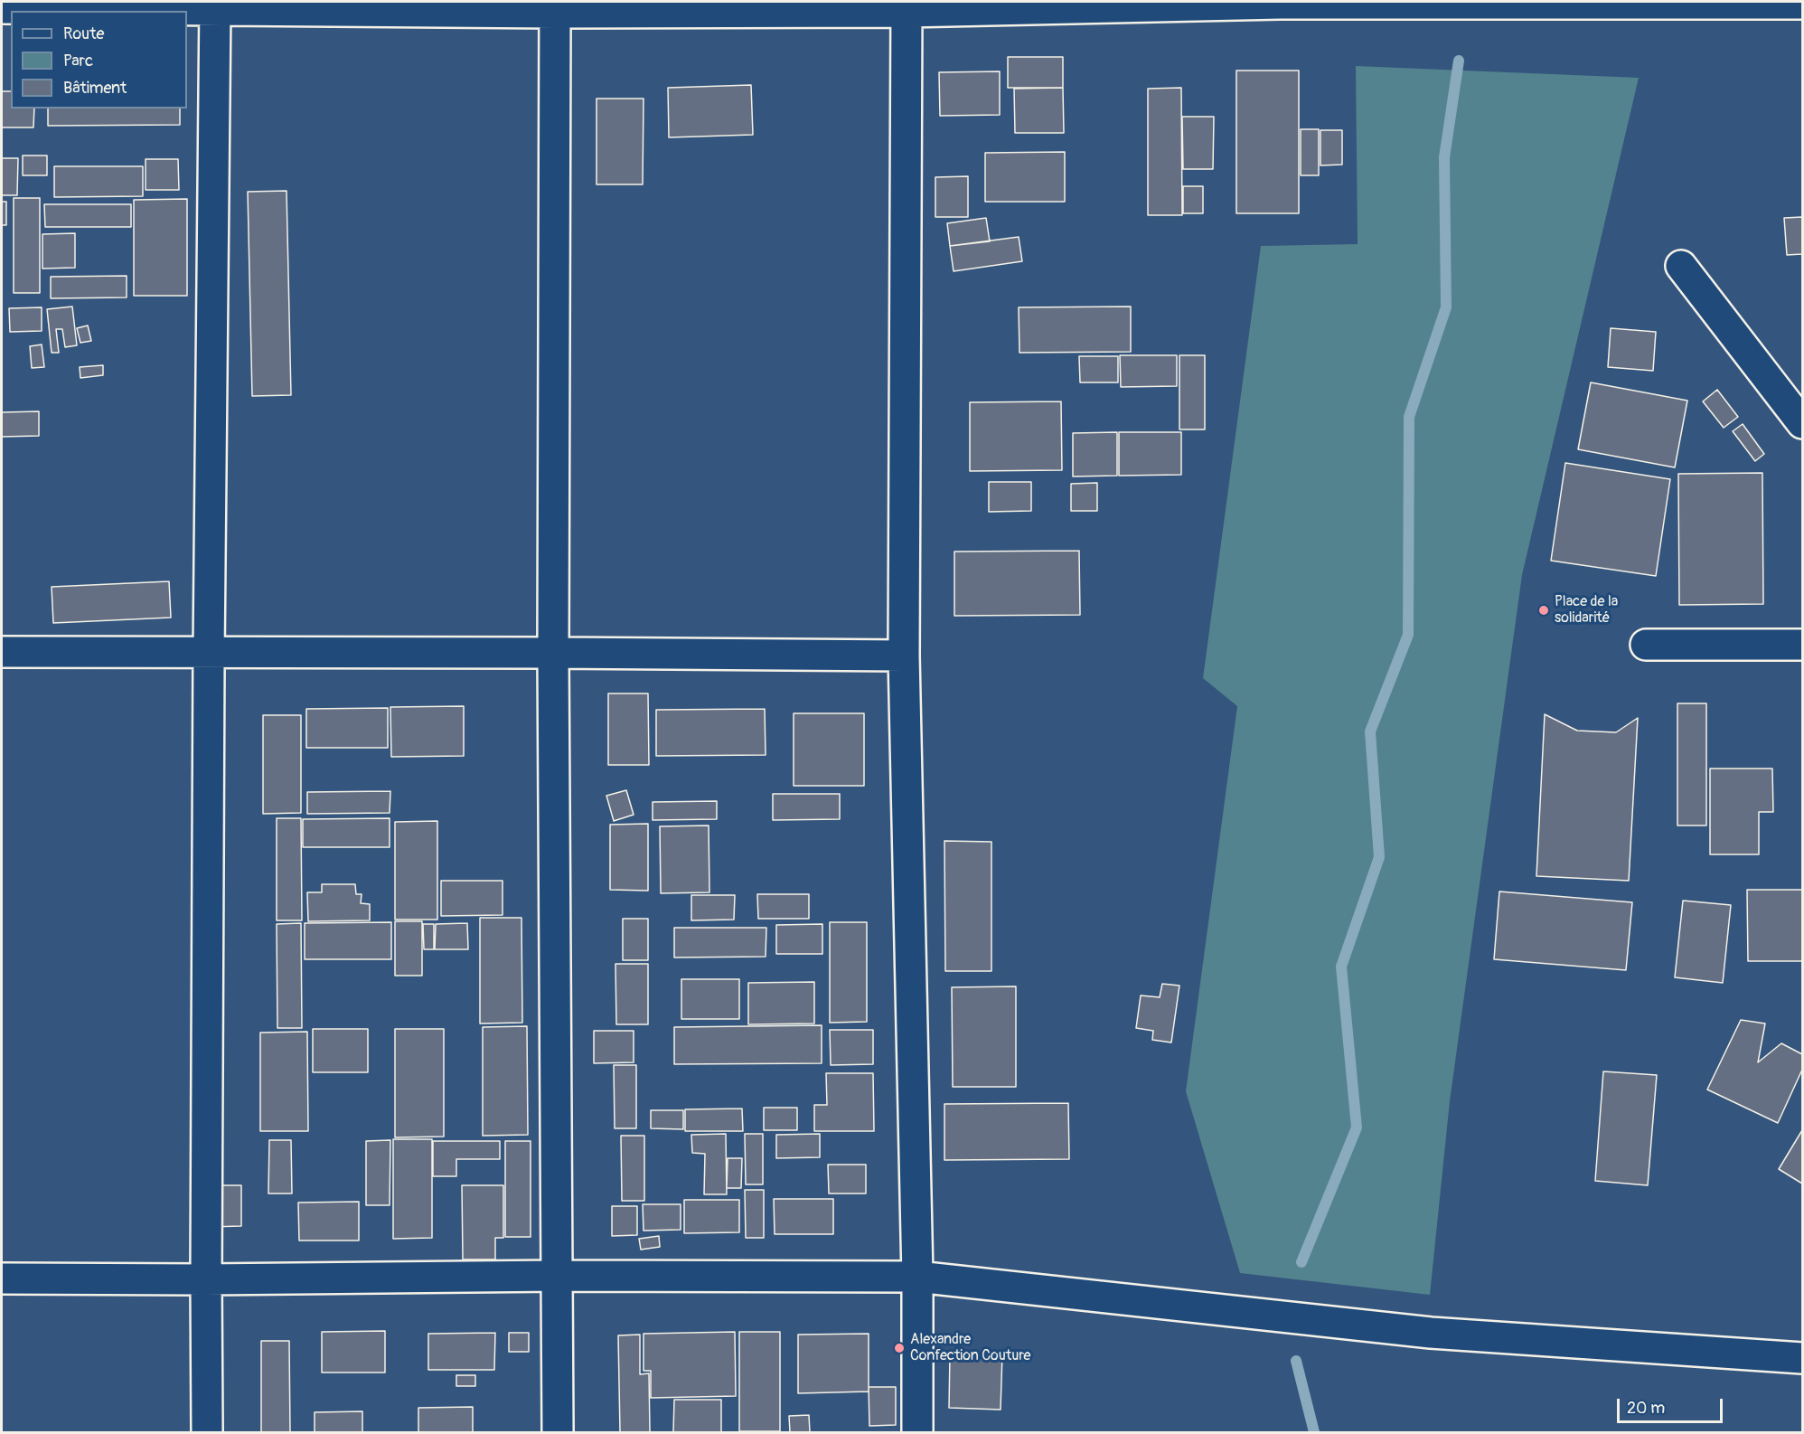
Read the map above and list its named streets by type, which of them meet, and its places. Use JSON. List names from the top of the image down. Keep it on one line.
{"places":["Place de la solidarité","Alexandre Confection Couture"],"legend":["Route","Parc","Bâtiment"],"scale_bar":"20 m"}
